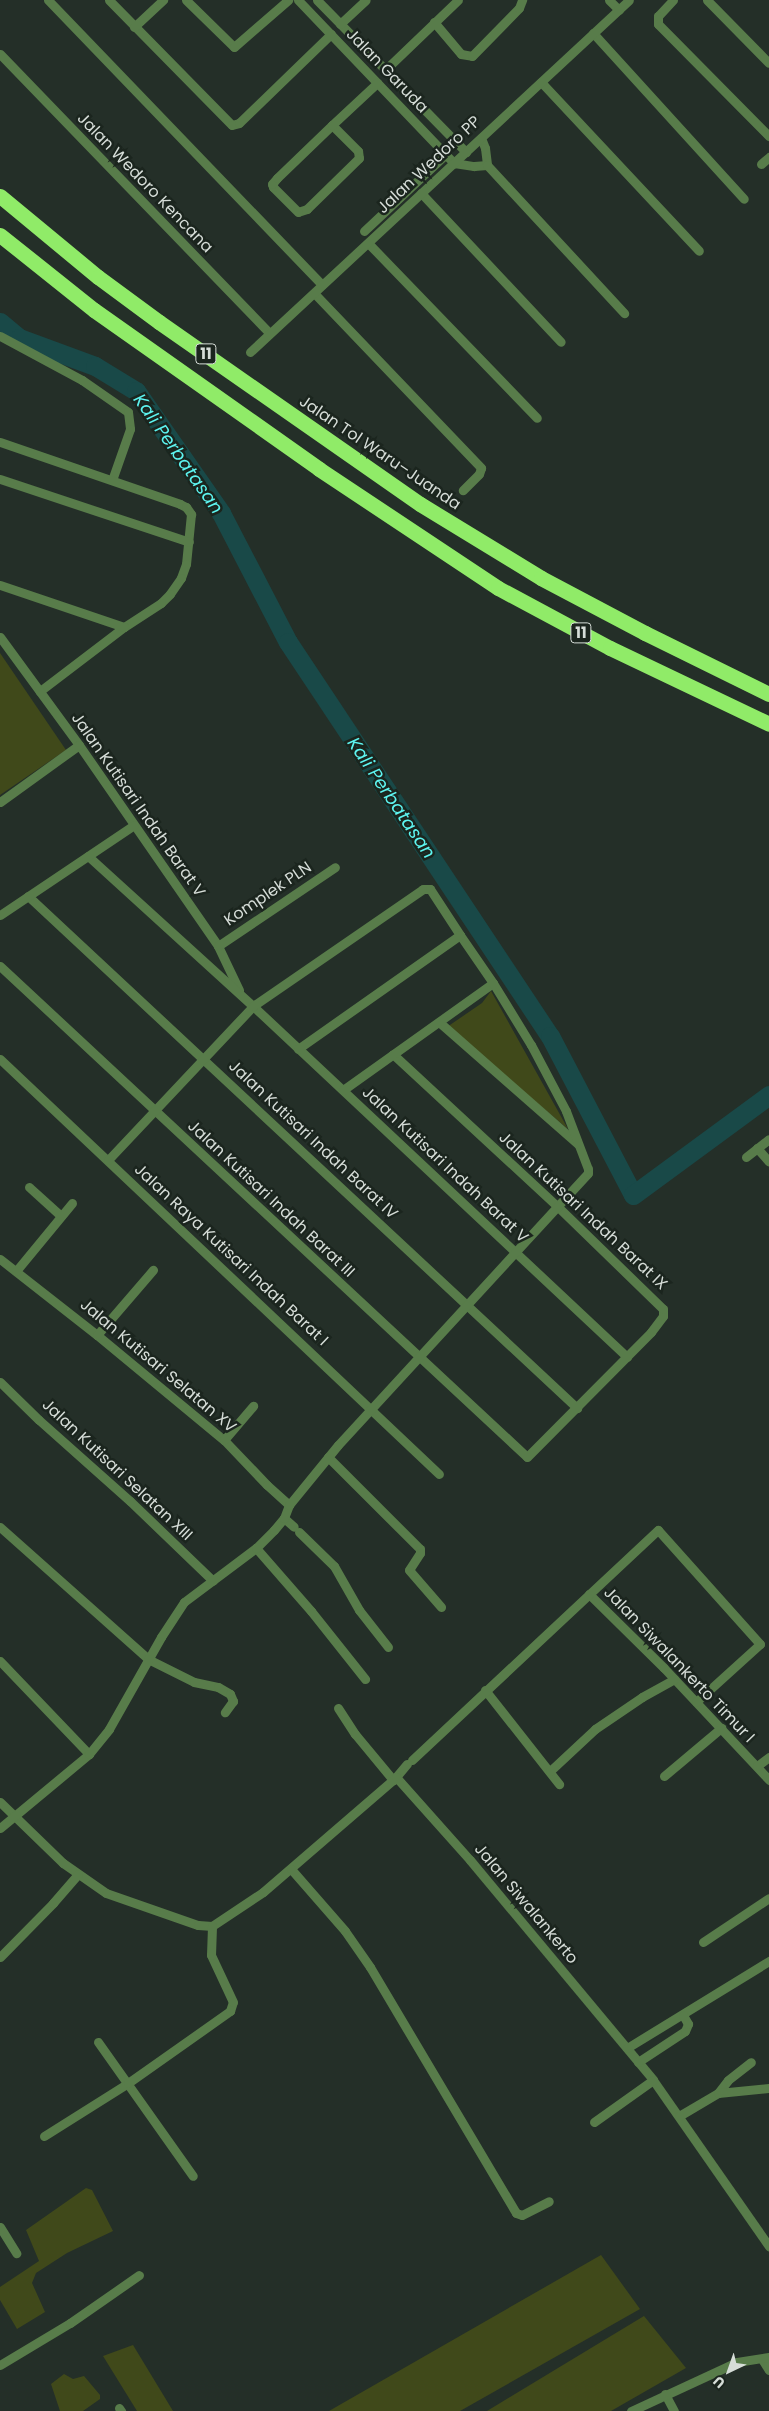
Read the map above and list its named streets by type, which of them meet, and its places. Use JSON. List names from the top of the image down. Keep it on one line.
{"streets":{"highway":["11","Jalan Tol Waru–Juanda"],"street":["Jalan Garuda","Jalan Wedoro PP","Jalan Wedoro Kencana","Jalan Kutisari Indah Barat V","Komplek PLN","Jalan Kutisari Indah Barat IV","Jalan Kutisari Indah Barat III","Jalan Kutisari Indah Barat IX","Jalan Raya Kutisari Indah Barat I","Jalan Kutisari Selatan XV","Jalan Kutisari Selatan XIII","Jalan Siwalankerto Timur I","Jalan Siwalankerto"]},"crossings":[["Jalan Garuda","Jalan Wedoro PP"],["Jalan Wedoro PP","Jalan Wedoro Kencana"],["Jalan Kutisari Indah Barat V","Komplek PLN"],["Jalan Kutisari Indah Barat V","Jalan Kutisari Indah Barat IX"],["Jalan Kutisari Indah Barat IV","Jalan Kutisari Indah Barat IX"],["Jalan Kutisari Indah Barat III","Jalan Kutisari Indah Barat IX"],["Jalan Siwalankerto Timur I","Jalan Siwalankerto"]],"water":["Kali Perbatasan"],"north":"bottom left"}
